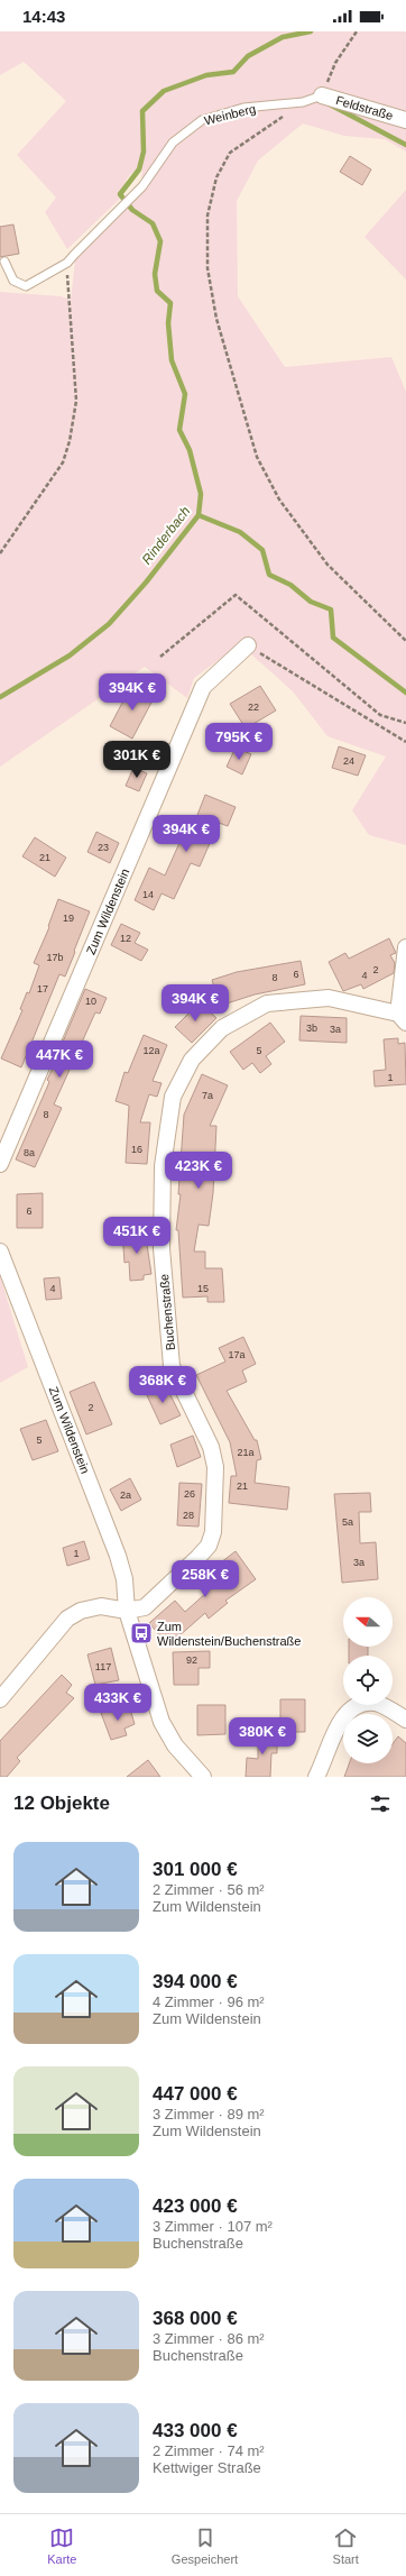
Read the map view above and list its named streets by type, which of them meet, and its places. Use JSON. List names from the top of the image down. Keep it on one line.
{"streets":{"street":["Feldstraße","Zum Wildenstein","Buchenstraße"],"lane":["Weinberg"]},"crossings":[["Feldstraße","Weinberg"],["Zum Wildenstein","Buchenstraße"]],"water":["Rinderbach"],"places":{"bus stop":["Zum Wildenstein/Buchenstraße"]},"house_numbers":["22","24","23","21","14","19","12","17b","2","6","4","8","17","10","3b","3a","12a","5","1","7a","8","16","8a","6","4","15","17a","2","5","21a","21","26","2a","28","5a","1","3a","92","117"],"north":"left","page":{"status":"14:43","price":["394K €","795K €","301K €","394K €","394K €","447K €","423K €","451K €","368K €","258K €","433K €","380K €"],"heading":"12 Objekte","list":[{"name":"301 000 €","note":"2 Zimmer · 56 m² · Zum Wildenstein"},{"name":"394 000 €","note":"4 Zimmer · 96 m² · Zum Wildenstein"},{"name":"447 000 €","note":"3 Zimmer · 89 m² · Zum Wildenstein"},{"name":"423 000 €","note":"3 Zimmer · 107 m² · Buchenstraße"},{"name":"368 000 €","note":"3 Zimmer · 86 m² · Buchenstraße"},{"name":"433 000 €","note":"2 Zimmer · 74 m² · Kettwiger Straße"}],"tabs":["Karte","Gespeichert","Start"]}}
